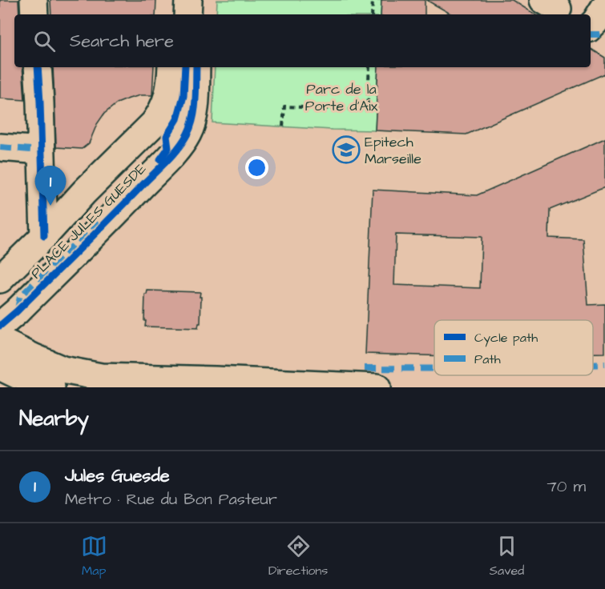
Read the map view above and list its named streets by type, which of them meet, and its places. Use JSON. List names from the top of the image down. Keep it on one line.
{"streets":{"street":["PLACE JULES GUESDE"]},"parks":["Parc de la Porte d'Aix"],"places":{"school or university":["Epitech Marseille"]},"legend":["Cycle path","Path"],"page":{"search":"Search here","pins":"1","heading":"Nearby","list":[{"mark":"1","name":"Jules Guesde","note":"Metro · Rue du Bon Pasteur","value":"70 m"}],"nav":["Map","Directions","Saved"]}}
